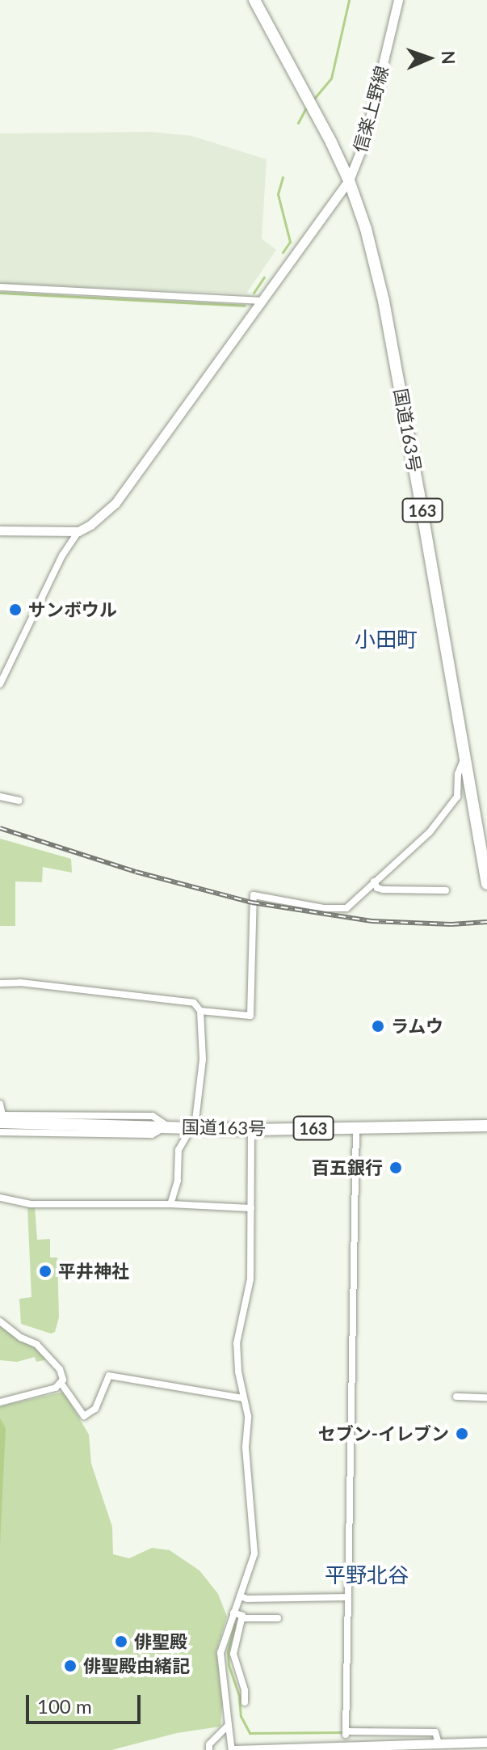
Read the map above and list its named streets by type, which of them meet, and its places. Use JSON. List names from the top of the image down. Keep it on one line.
{"streets":{"highway":["国道163号","163"],"street":["信楽上野線"]},"crossings":[["信楽上野線","国道163号"]],"districts":["小田町","平野北谷"],"places":["サンボウル","ラムウ","百五銀行","平井神社","セブン-イレブン","俳聖殿","俳聖殿由緒記"],"scale_bar":"100 m","north":"right"}
